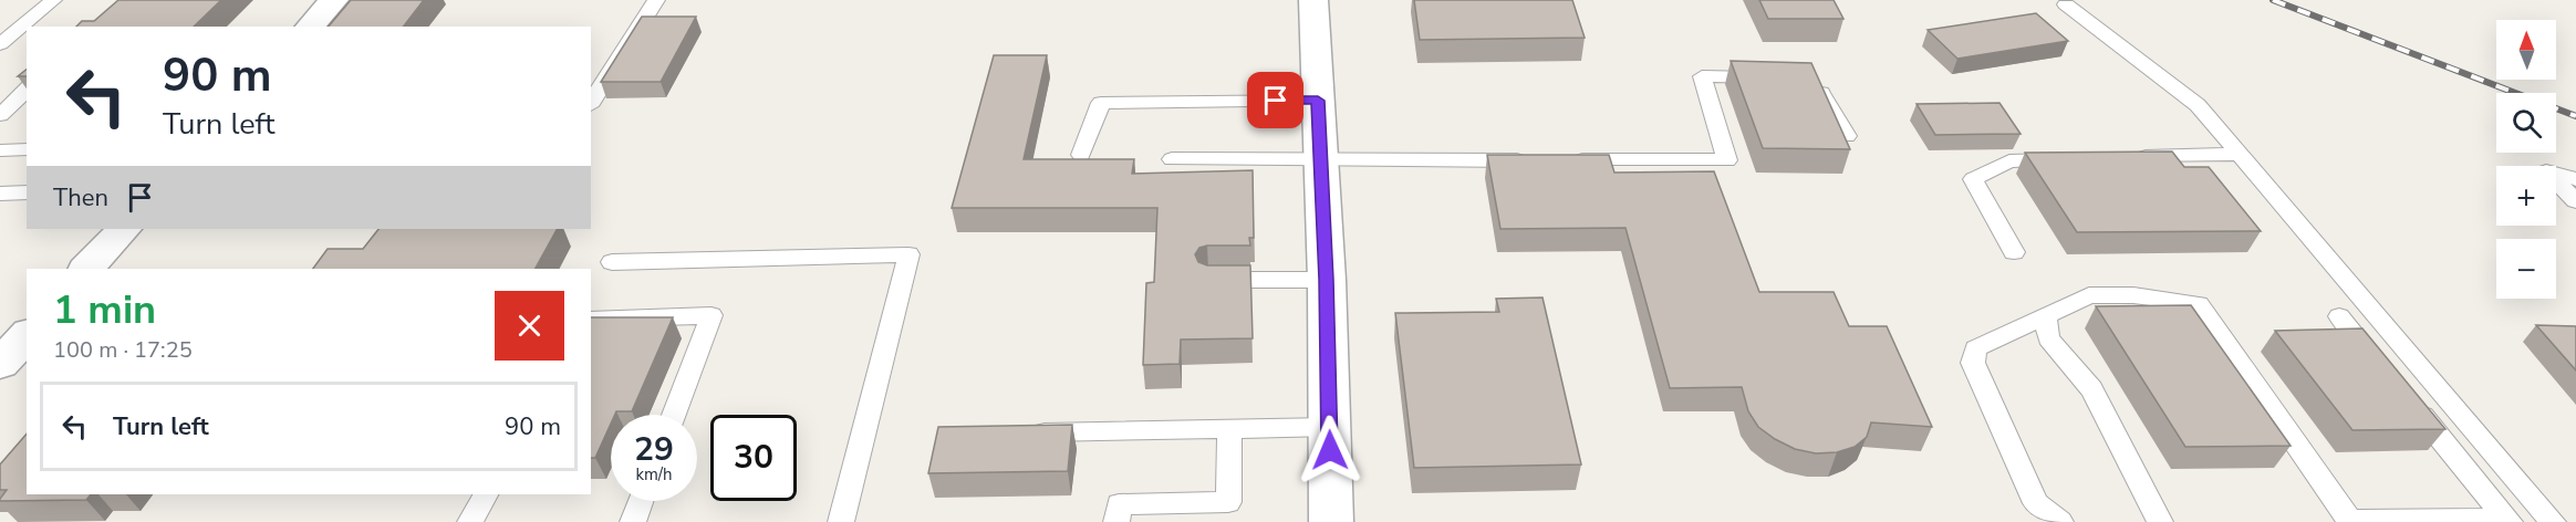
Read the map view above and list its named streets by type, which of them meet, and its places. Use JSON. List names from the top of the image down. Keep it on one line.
{"north":"top","page":{"map_buttons":["+","−"],"turn":["90 m","Turn left"],"then":"Then","heading":["1 min","100 m · 17:25"],"list":[{"name":"Turn left","value":"90 m"}],"speed":"29 km/h","limit":"30"}}
